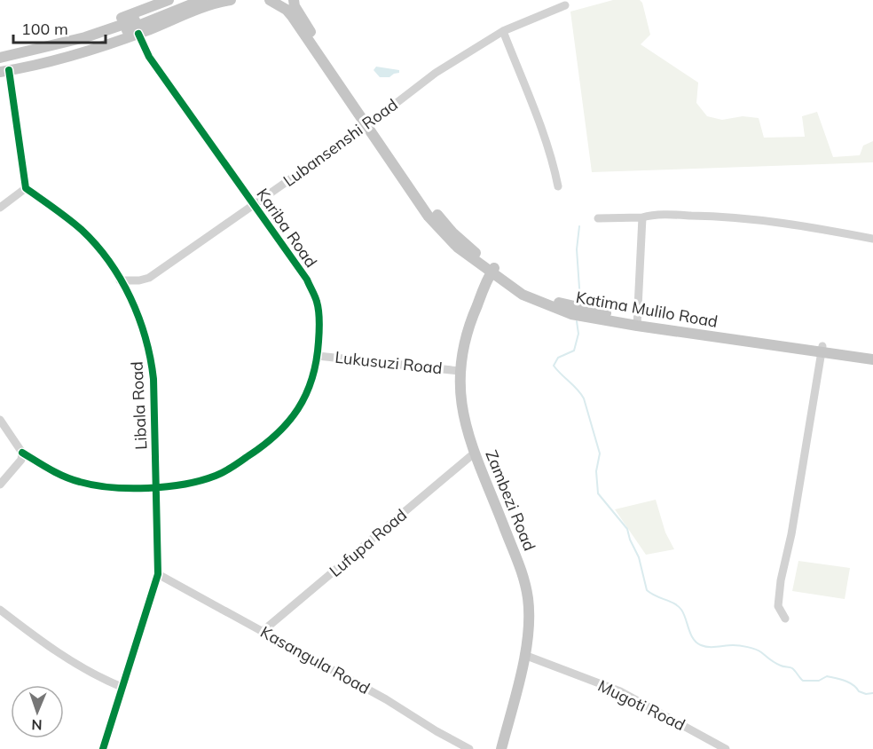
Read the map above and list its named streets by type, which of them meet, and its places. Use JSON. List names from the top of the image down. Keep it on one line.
{"streets":{"main road":["Katima Mulilo Road","Zambezi Road"],"street":["Lubansenshi Road","Kariba Road","Lukusuzi Road","Libala Road","Lufupa Road","Kasangula Road","Mugoti Road"]},"crossings":[["Lubansenshi Road","Kariba Road"],["Lubansenshi Road","Katima Mulilo Road"],["Lubansenshi Road","Libala Road"],["Kariba Road","Lukusuzi Road"],["Kariba Road","Libala Road"],["Katima Mulilo Road","Zambezi Road"],["Lukusuzi Road","Zambezi Road"],["Libala Road","Kasangula Road"],["Zambezi Road","Lufupa Road"],["Zambezi Road","Mugoti Road"],["Lufupa Road","Kasangula Road"]],"scale_bar":"100 m","north":"bottom"}
